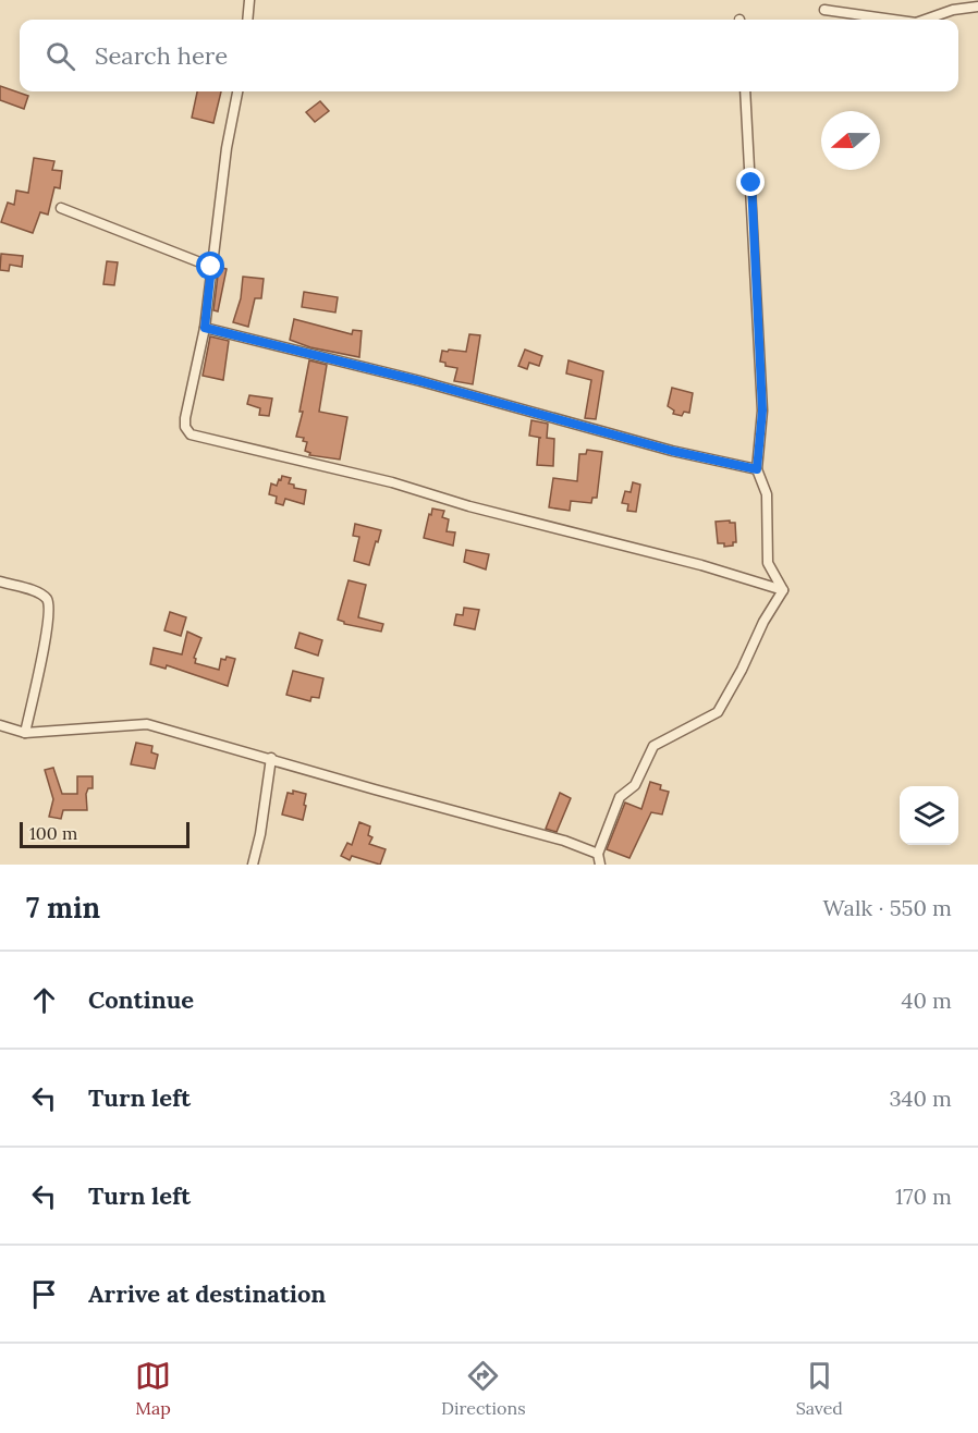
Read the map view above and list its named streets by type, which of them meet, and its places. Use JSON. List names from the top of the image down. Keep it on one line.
{"scale_bar":"100 m","north":"left","page":{"search":"Search here","scale":"100 m","heading":["7 min","Walk · 550 m"],"list":[["Continue","40 m"],["Turn left","340 m"],["Turn left","170 m"],"Arrive at destination"],"nav":["Map","Directions","Saved"]}}
